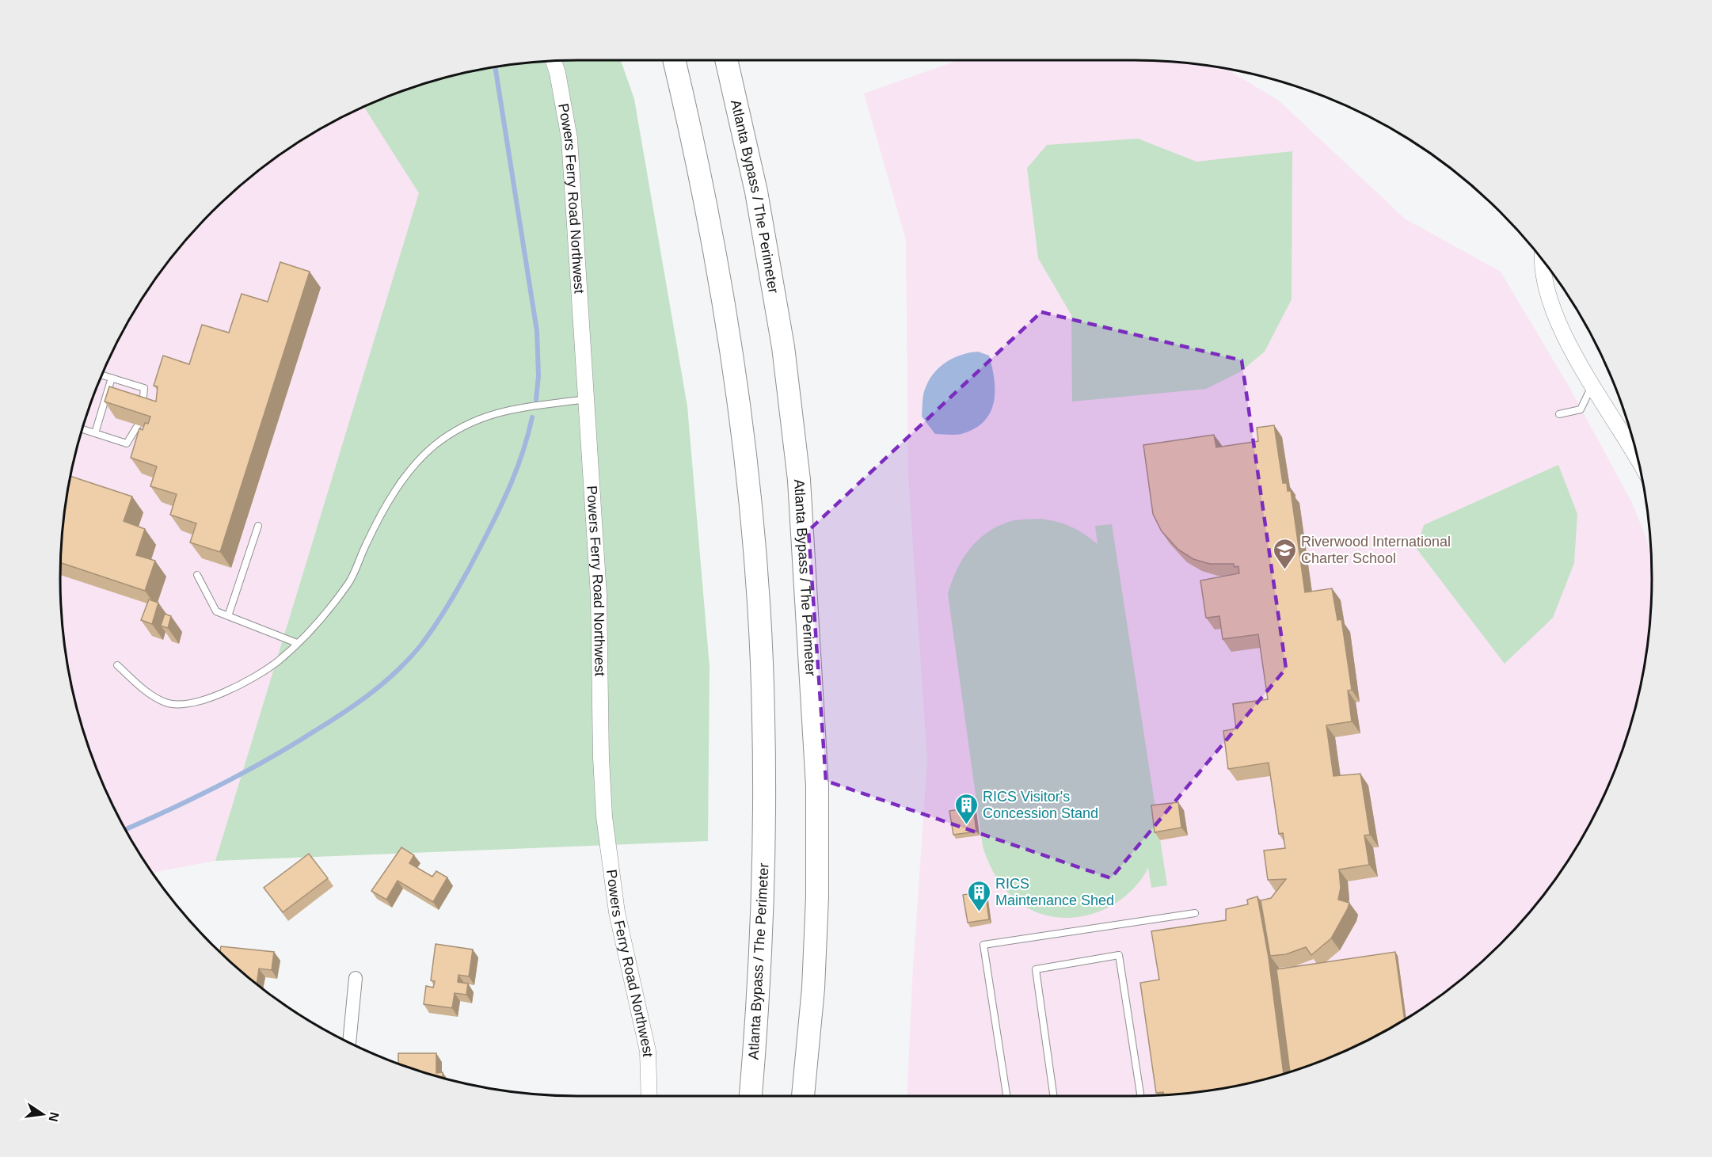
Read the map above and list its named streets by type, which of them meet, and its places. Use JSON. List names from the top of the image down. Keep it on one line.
{"streets":{"highway":["Atlanta Bypass / The Perimeter"],"street":["Powers Ferry Road Northwest"]},"places":{"school or university":["Riverwood International Charter School"],"building":["RICS Visitor's Concession Stand","RICS Maintenance Shed"]},"north":"right"}
